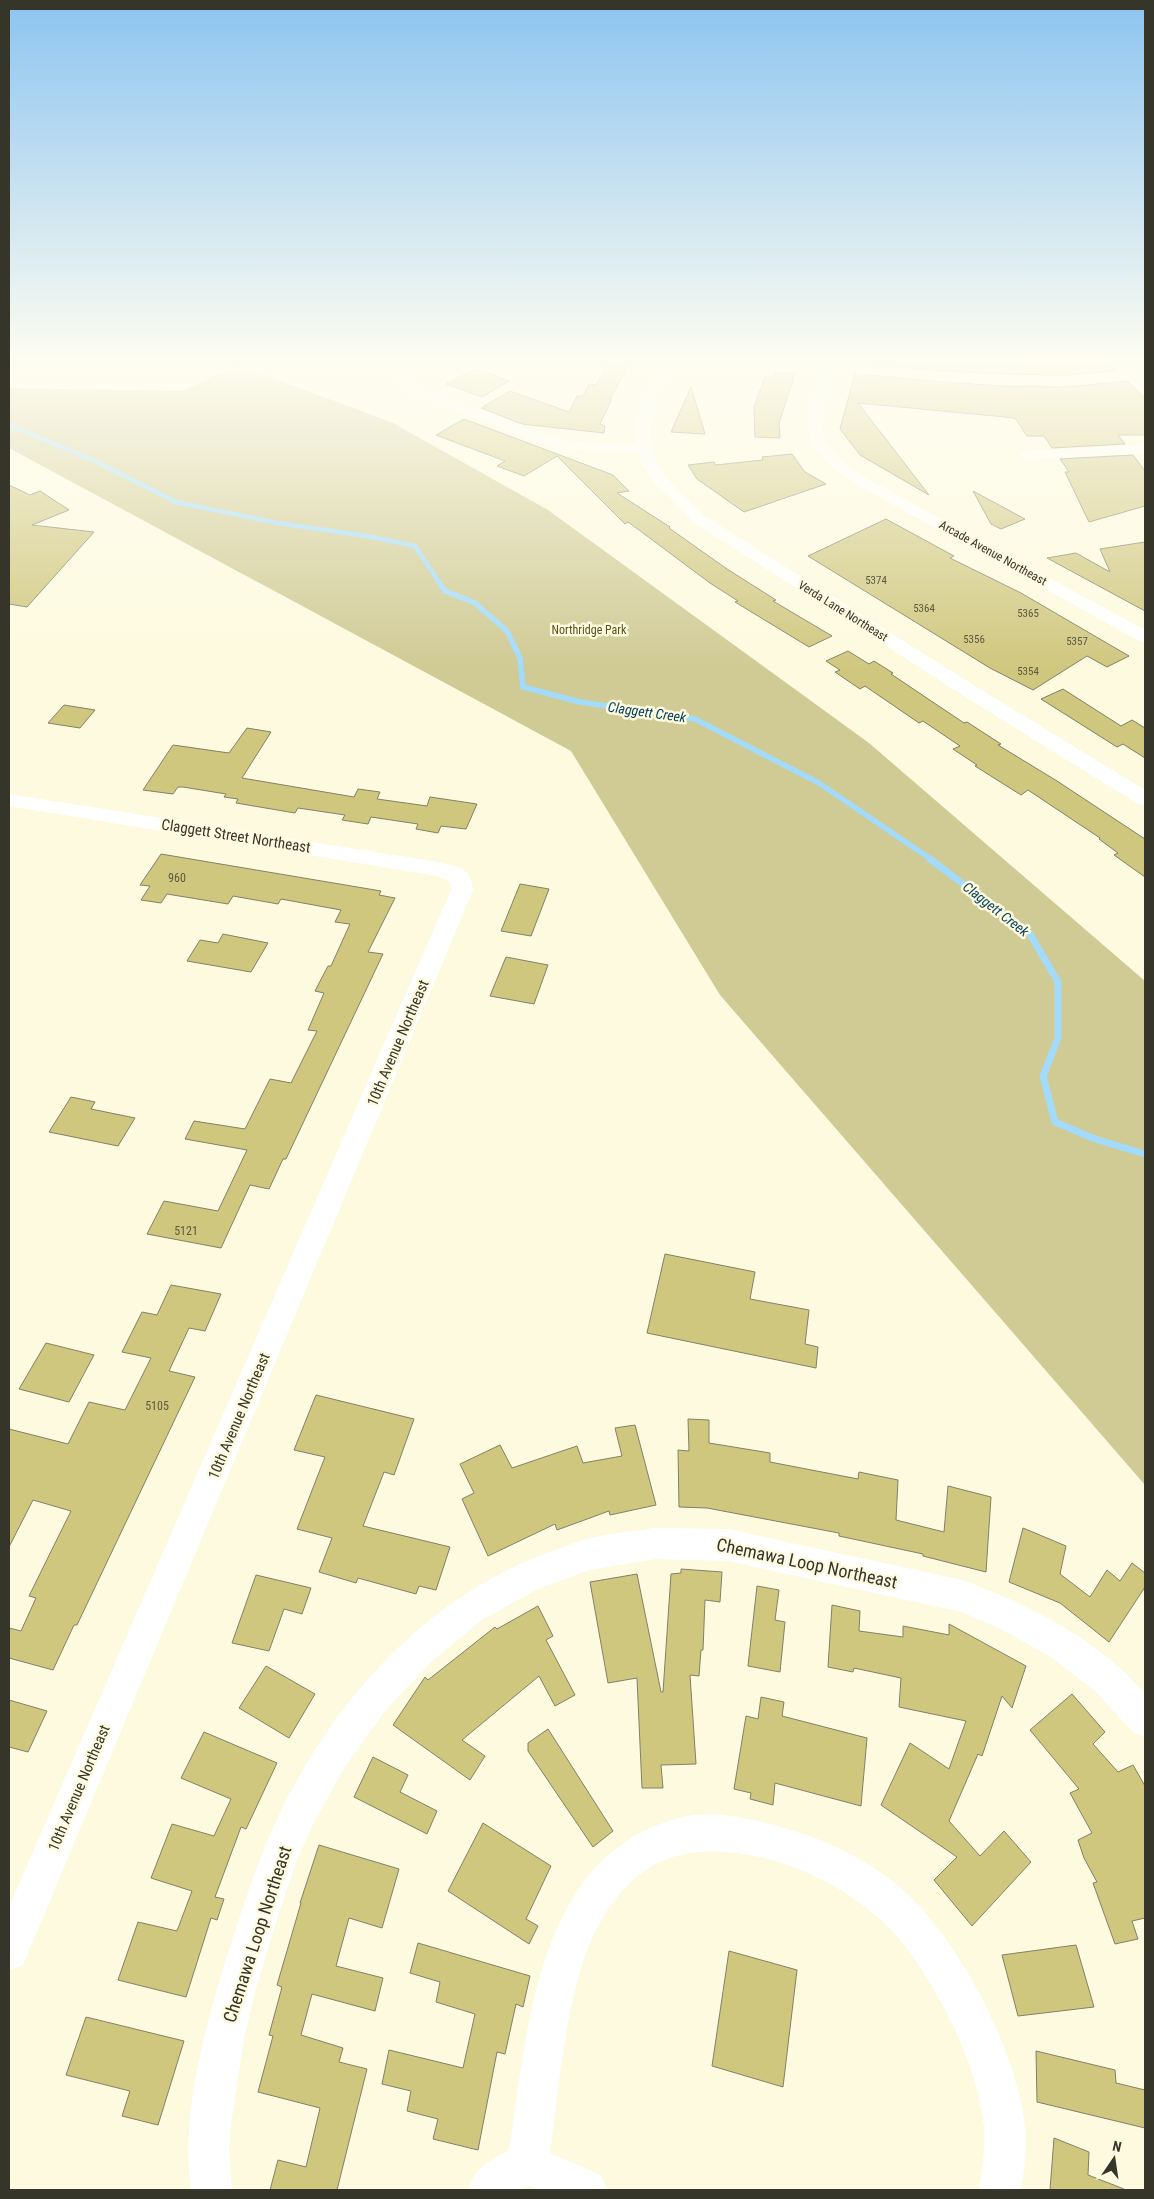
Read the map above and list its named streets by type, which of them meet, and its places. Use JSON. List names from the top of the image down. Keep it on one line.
{"streets":{"street":["Arcade Avenue Northeast","Verda Lane Northeast","Claggett Street Northeast","10th Avenue Northeast","Chemawa Loop Northeast"]},"crossings":[["Claggett Street Northeast","10th Avenue Northeast"]],"water":["Claggett Creek"],"parks":["Northridge Park"],"house_numbers":["5374","5364","5365","5356","5357","5354","960","5121","5105"],"north":"top"}
